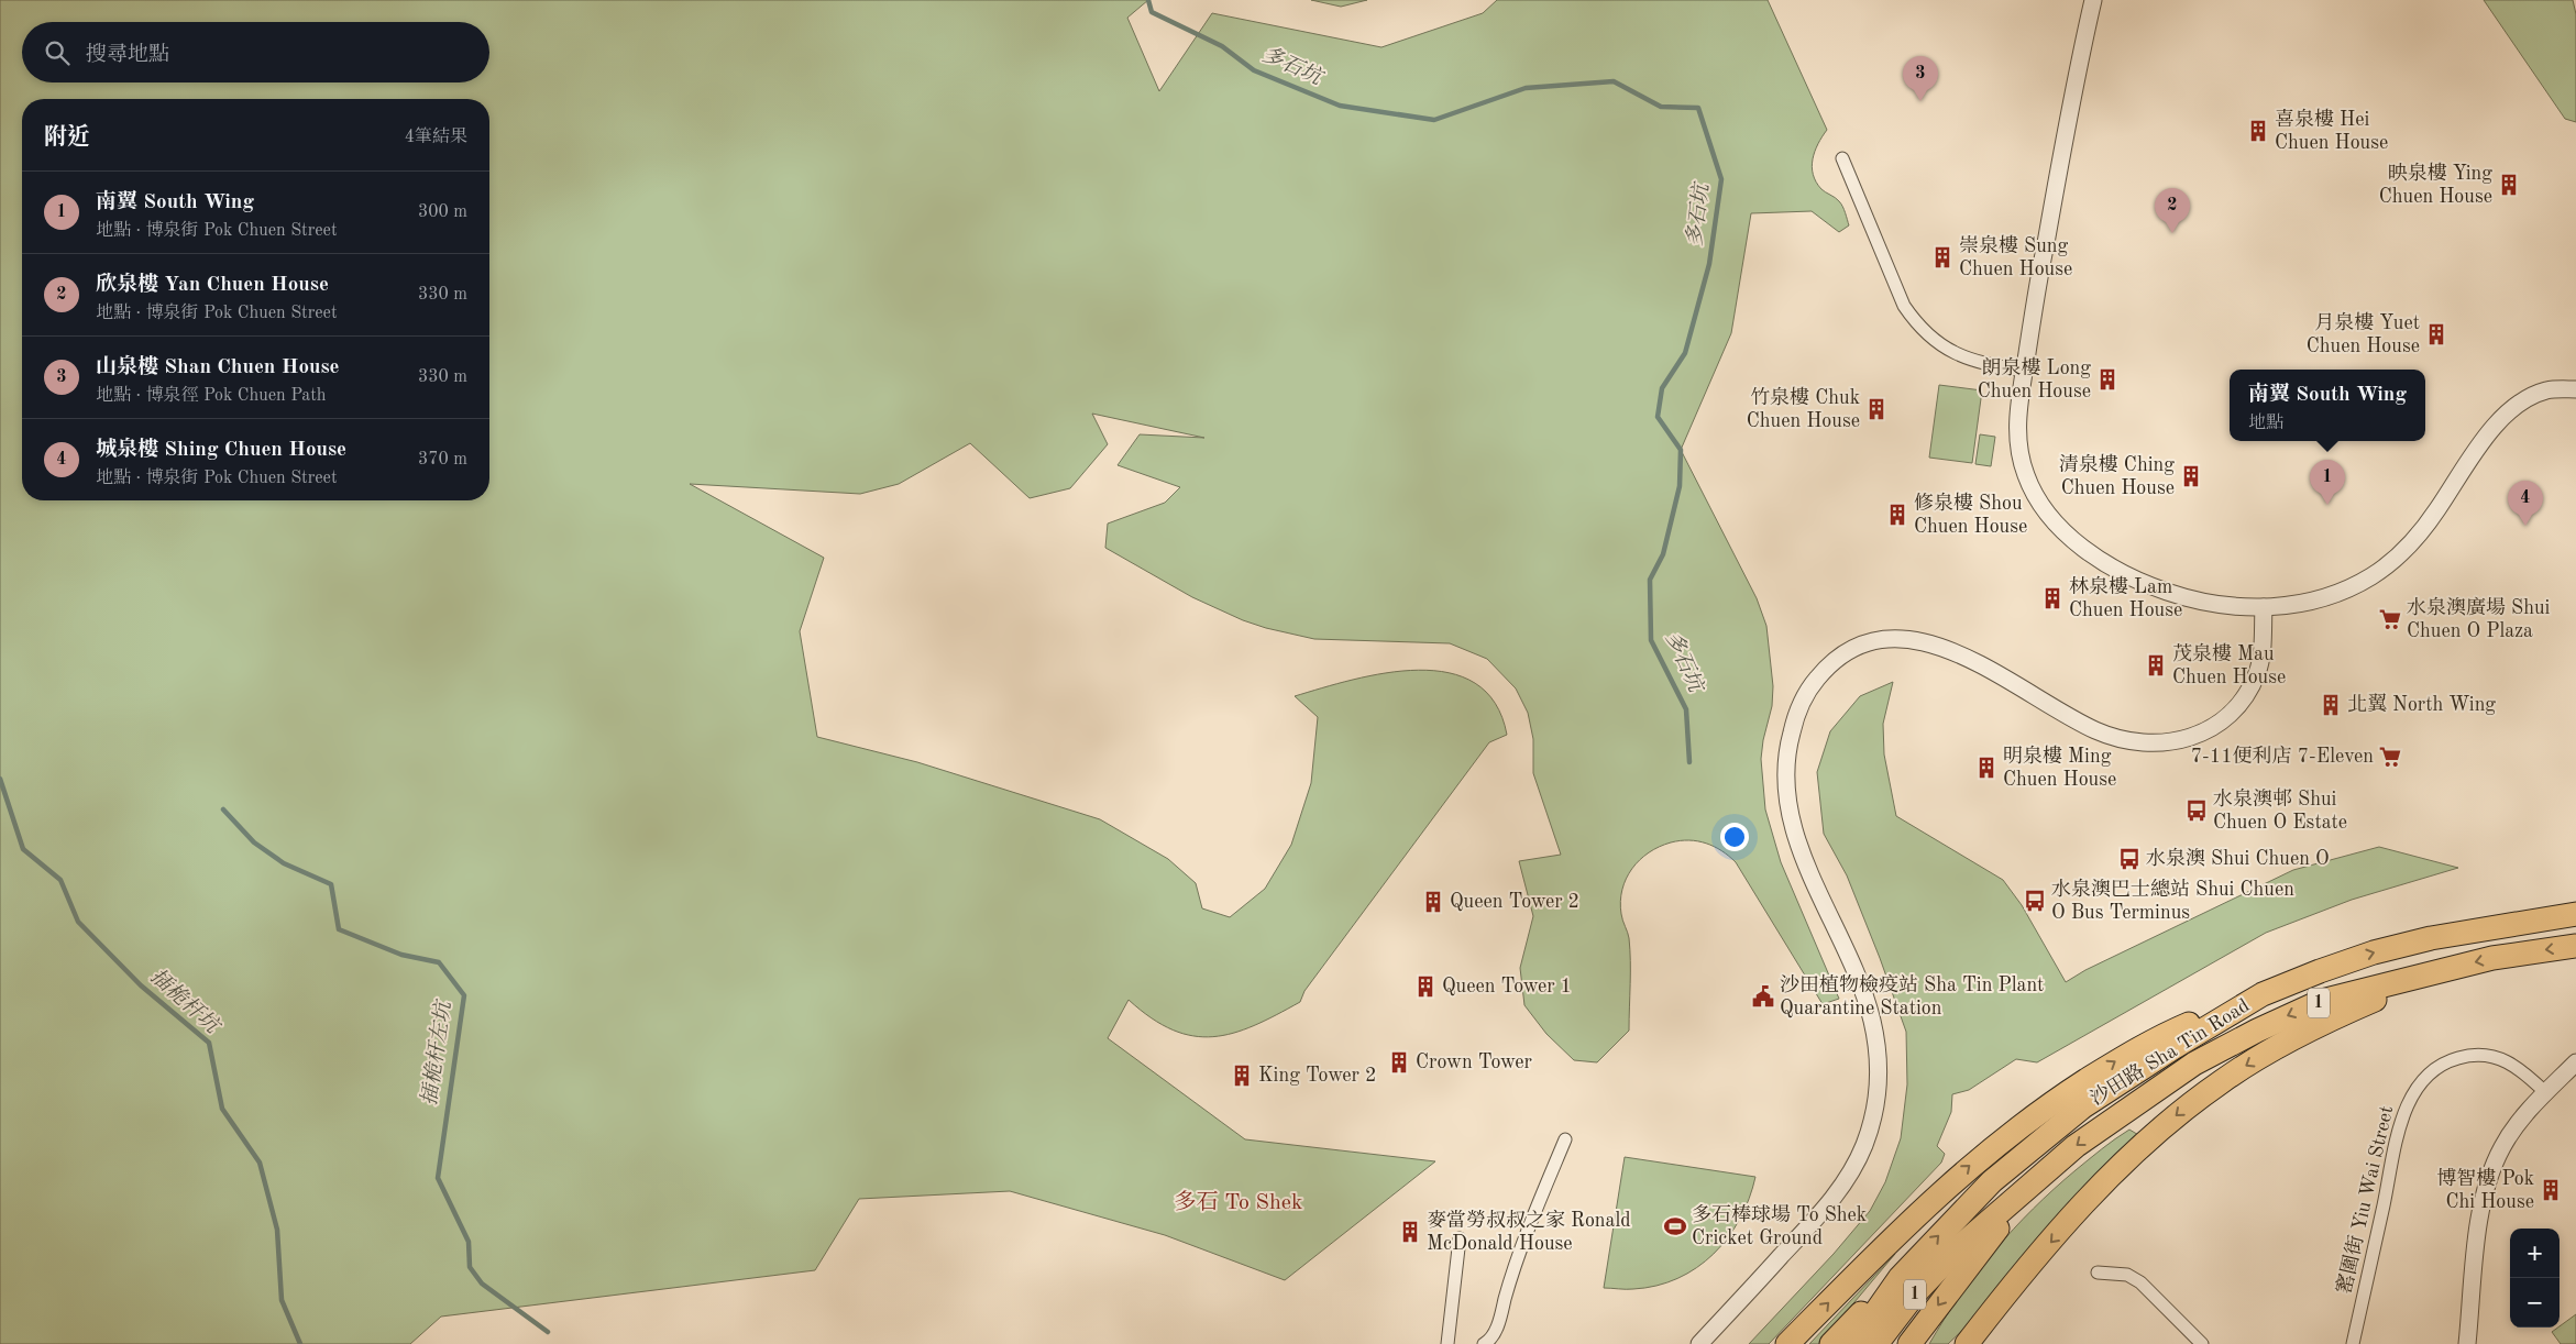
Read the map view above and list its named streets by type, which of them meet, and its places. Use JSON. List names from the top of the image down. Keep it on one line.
{"streets":{"highway":["1","沙田路 Sha Tin Road"],"street":["窰圍街 Yiu Wai Street"]},"districts":["多石 To Shek"],"water":["多石坑","插桅杆坑","插桅杆左坑"],"places":{"building":["喜泉樓 Hei Chuen House","映泉樓 Ying Chuen House","崇泉樓 Sung Chuen House","月泉樓 Yuet Chuen House","朗泉樓 Long Chuen House","竹泉樓 Chuk Chuen House","清泉樓 Ching Chuen House","修泉樓 Shou Chuen House","林泉樓 Lam Chuen House","茂泉樓 Mau Chuen House","北翼 North Wing","明泉樓 Ming Chuen House","Queen Tower 2","Queen Tower 1","Crown Tower","King Tower 2","博智樓 Pok Chi House","麥當勞叔叔之家 Ronald McDonald House"],"supermarket":["水泉澳廣場 Shui Chuen O Plaza","7-11便利店 7-Eleven"],"bus stop":["水泉澳邨 Shui Chuen O Estate","水泉澳 Shui Chuen O","水泉澳巴士總站 Shui Chuen O Bus Terminus"],"public building":["沙田植物檢疫站 Sha Tin Plant Quarantine Station"],"sports":["多石棒球場 To Shek Cricket Ground"]},"page":{"search":"搜尋地點","pins":["3","2","1","4"],"heading":["附近","4筆結果"],"list":[{"mark":"1","name":"南翼 South Wing","note":"地點 · 博泉街 Pok Chuen Street","value":"300 m"},{"mark":"2","name":"欣泉樓 Yan Chuen House","note":"地點 · 博泉街 Pok Chuen Street","value":"330 m"},{"mark":"3","name":"山泉樓 Shan Chuen House","note":"地點 · 博泉徑 Pok Chuen Path","value":"330 m"},{"mark":"4","name":"城泉樓 Shing Chuen House","note":"地點 · 博泉街 Pok Chuen Street","value":"370 m"}],"popup":["南翼 South Wing","地點"],"map_buttons":["+","−"]}}
